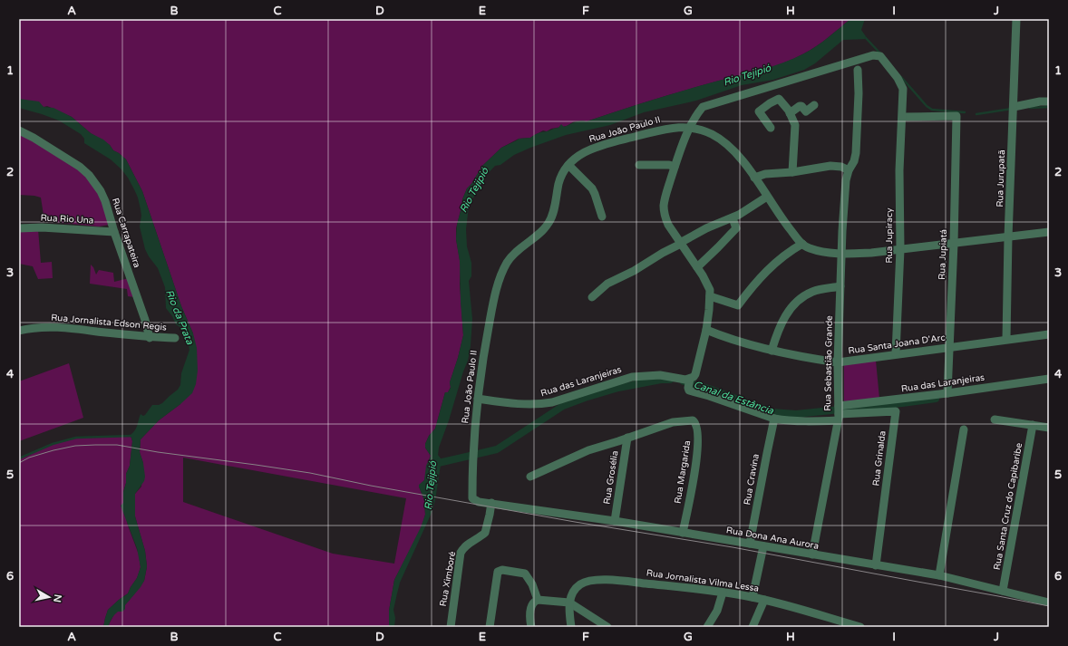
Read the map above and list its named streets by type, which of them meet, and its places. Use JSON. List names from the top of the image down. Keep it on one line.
{"streets":{"street":["Rua João Paulo II","Rua Jurupatã","Rua Rio Una","Rua Carrapateira","Rua Jupiracy","Rua Jupiatá","Rua Jornalista Edson Regis","Rua Santa Joana D'Arc","Rua Sebastião Grande","Rua das Laranjeiras","Rua Grinalda","Rua Margarida","Rua Grosélia","Rua Cravina","Rua Santa Cruz do Capibaribe","Rua Dona Ana Aurora","Rua Ximboré","Rua Jornalista Vilma Lessa"]},"crossings":[["Rua João Paulo II","Rua Jurupatã"],["Rua João Paulo II","Rua Jupiracy"],["Rua João Paulo II","Rua Jupiatá"],["Rua João Paulo II","Rua Sebastião Grande"],["Rua João Paulo II","Rua das Laranjeiras"],["Rua João Paulo II","Rua Dona Ana Aurora"],["Rua João Paulo II","Rua Ximboré"],["Rua Jurupatã","Rua Santa Joana D'Arc"],["Rua Rio Una","Rua Carrapateira"],["Rua Carrapateira","Rua Jornalista Edson Regis"],["Rua Jupiracy","Rua Jupiatá"],["Rua Jupiracy","Rua Santa Joana D'Arc"],["Rua Jupiatá","Rua Santa Joana D'Arc"],["Rua Jupiatá","Rua das Laranjeiras"],["Rua Santa Joana D'Arc","Rua Sebastião Grande"],["Rua Sebastião Grande","Rua das Laranjeiras"],["Rua Sebastião Grande","Rua Grinalda"],["Rua Sebastião Grande","Rua Dona Ana Aurora"],["Rua das Laranjeiras","Rua Grinalda"],["Rua das Laranjeiras","Rua Cravina"],["Rua Grinalda","Rua Dona Ana Aurora"],["Rua Margarida","Rua Grosélia"],["Rua Margarida","Rua Dona Ana Aurora"],["Rua Grosélia","Rua Dona Ana Aurora"],["Rua Cravina","Rua Dona Ana Aurora"],["Rua Santa Cruz do Capibaribe","Rua Dona Ana Aurora"],["Rua Dona Ana Aurora","Rua Ximboré"]],"water":["Rio Tejipió","Rio da Prata","Canal da Estância"],"north":"right","grid":{"columns":["A","B","C","D","E","F","G","H","I","J"],"rows":["1","2","3","4","5","6"]}}
